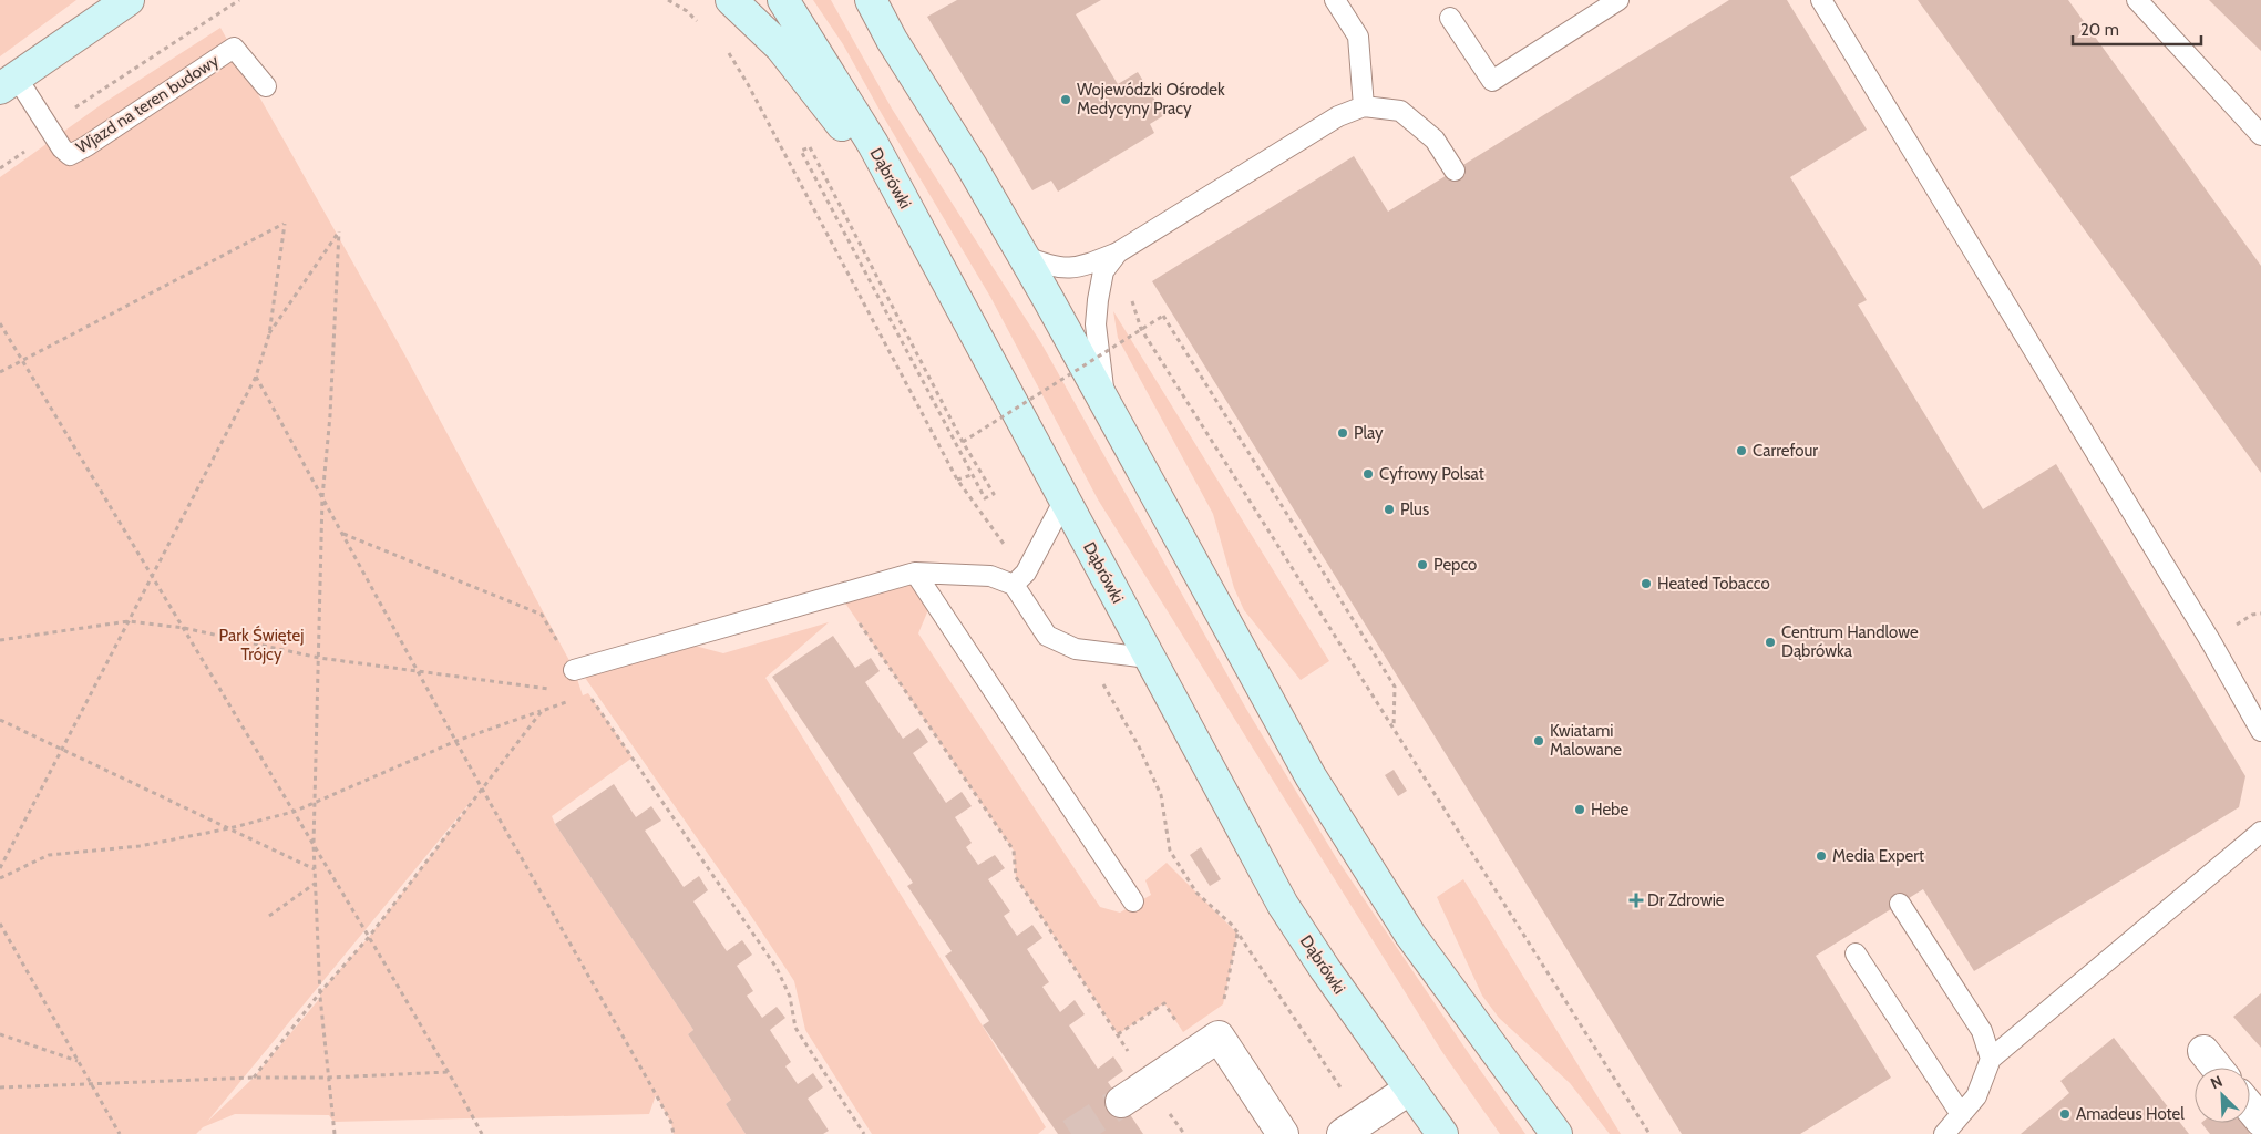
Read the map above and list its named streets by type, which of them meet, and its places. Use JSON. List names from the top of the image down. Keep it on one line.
{"streets":{"main road":["Dąbrówki"],"lane":["Wjazd na teren budowy"]},"parks":["Park Świętej Trójcy"],"places":{"other":["Wojewódzki Ośrodek Medycyny Pracy","Play","Carrefour","Cyfrowy Polsat","Plus","Pepco","Heated Tobacco","Centrum Handlowe Dąbrówka","Kwiatami Malowane","Hebe","Media Expert","Amadeus Hotel"],"health":["Dr Zdrowie"]},"scale_bar":"20 m","north":"top left"}
